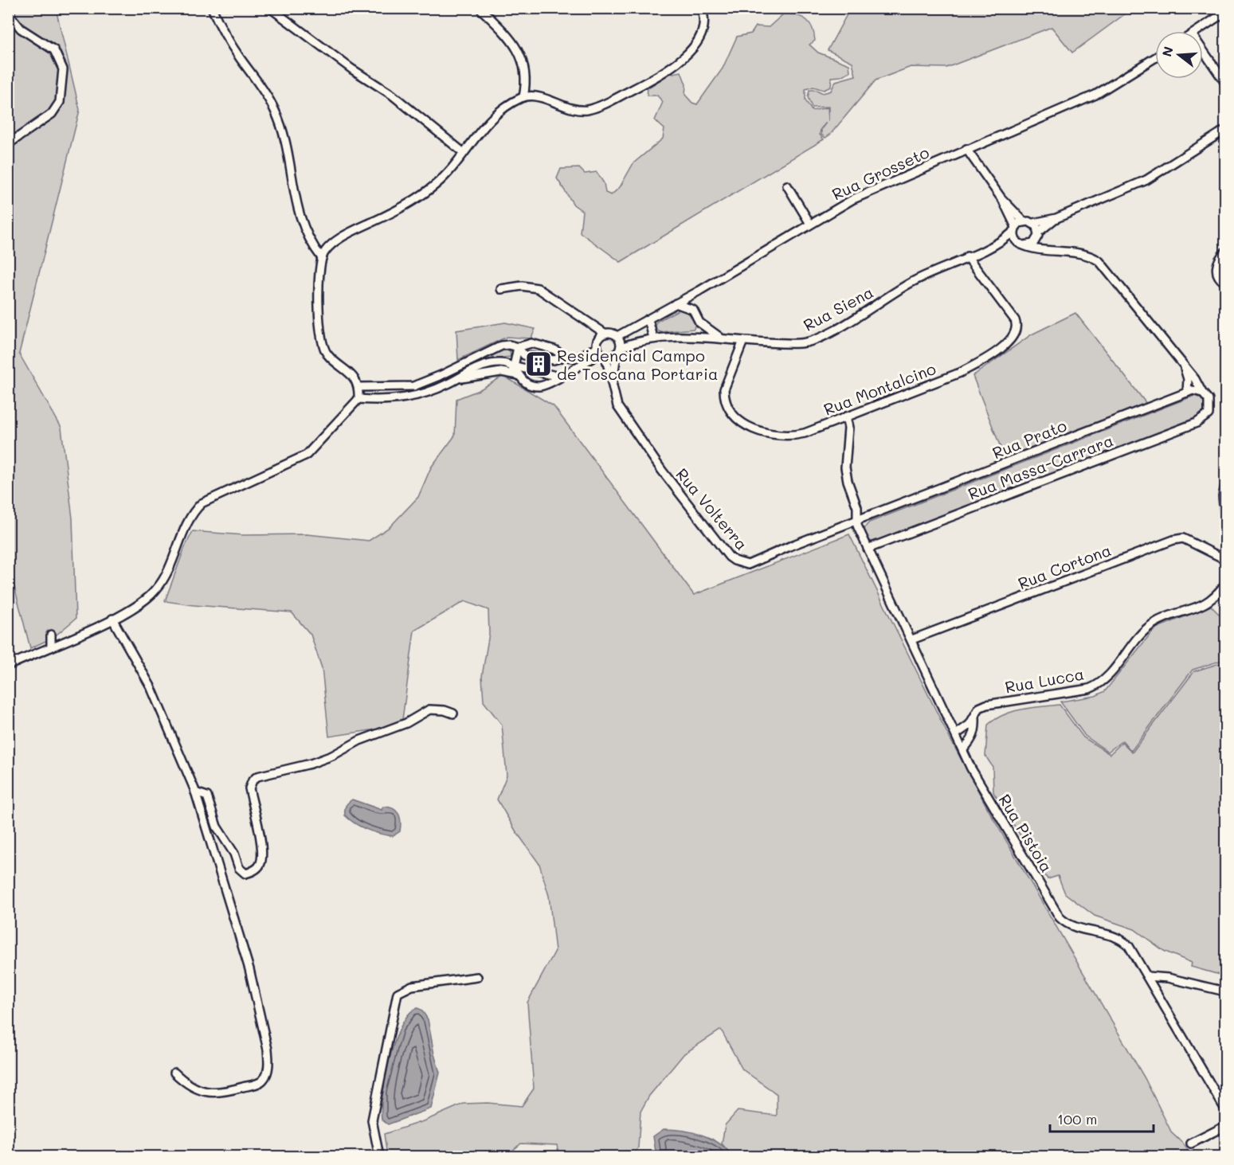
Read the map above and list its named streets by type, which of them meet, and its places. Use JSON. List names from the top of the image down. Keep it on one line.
{"streets":{"street":["Rua Grosseto","Rua Siena","Rua Montalcino","Rua Prato","Rua Massa-Carrara","Rua Volterra","Rua Cortona","Rua Lucca","Rua Pistoia"]},"crossings":[["Rua Siena","Rua Montalcino"],["Rua Siena","Rua Prato"],["Rua Siena","Rua Massa-Carrara"],["Rua Siena","Rua Volterra"],["Rua Montalcino","Rua Pistoia"],["Rua Prato","Rua Massa-Carrara"],["Rua Prato","Rua Volterra"],["Rua Prato","Rua Pistoia"],["Rua Massa-Carrara","Rua Pistoia"],["Rua Volterra","Rua Pistoia"],["Rua Cortona","Rua Pistoia"],["Rua Lucca","Rua Pistoia"]],"places":{"building":["Residencial Campo de Toscana Portaria"]},"scale_bar":"100 m","north":"left"}
